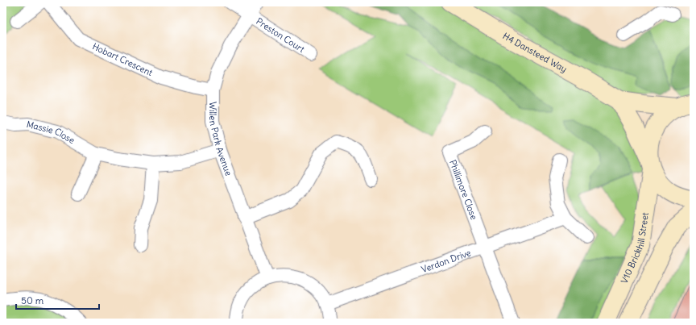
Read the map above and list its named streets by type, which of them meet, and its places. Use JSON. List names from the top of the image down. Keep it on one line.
{"streets":{"street":["Preston Court","H4 Dansteed Way","Hobart Crescent","Massie Close","Willen Park Avenue","Phillimore Close","V10 Brickhill Street","Verdon Drive"]},"crossings":[["Preston Court","Willen Park Avenue"],["H4 Dansteed Way","V10 Brickhill Street"],["Hobart Crescent","Willen Park Avenue"],["Massie Close","Willen Park Avenue"],["Phillimore Close","Verdon Drive"]],"scale_bar":"50 m"}
